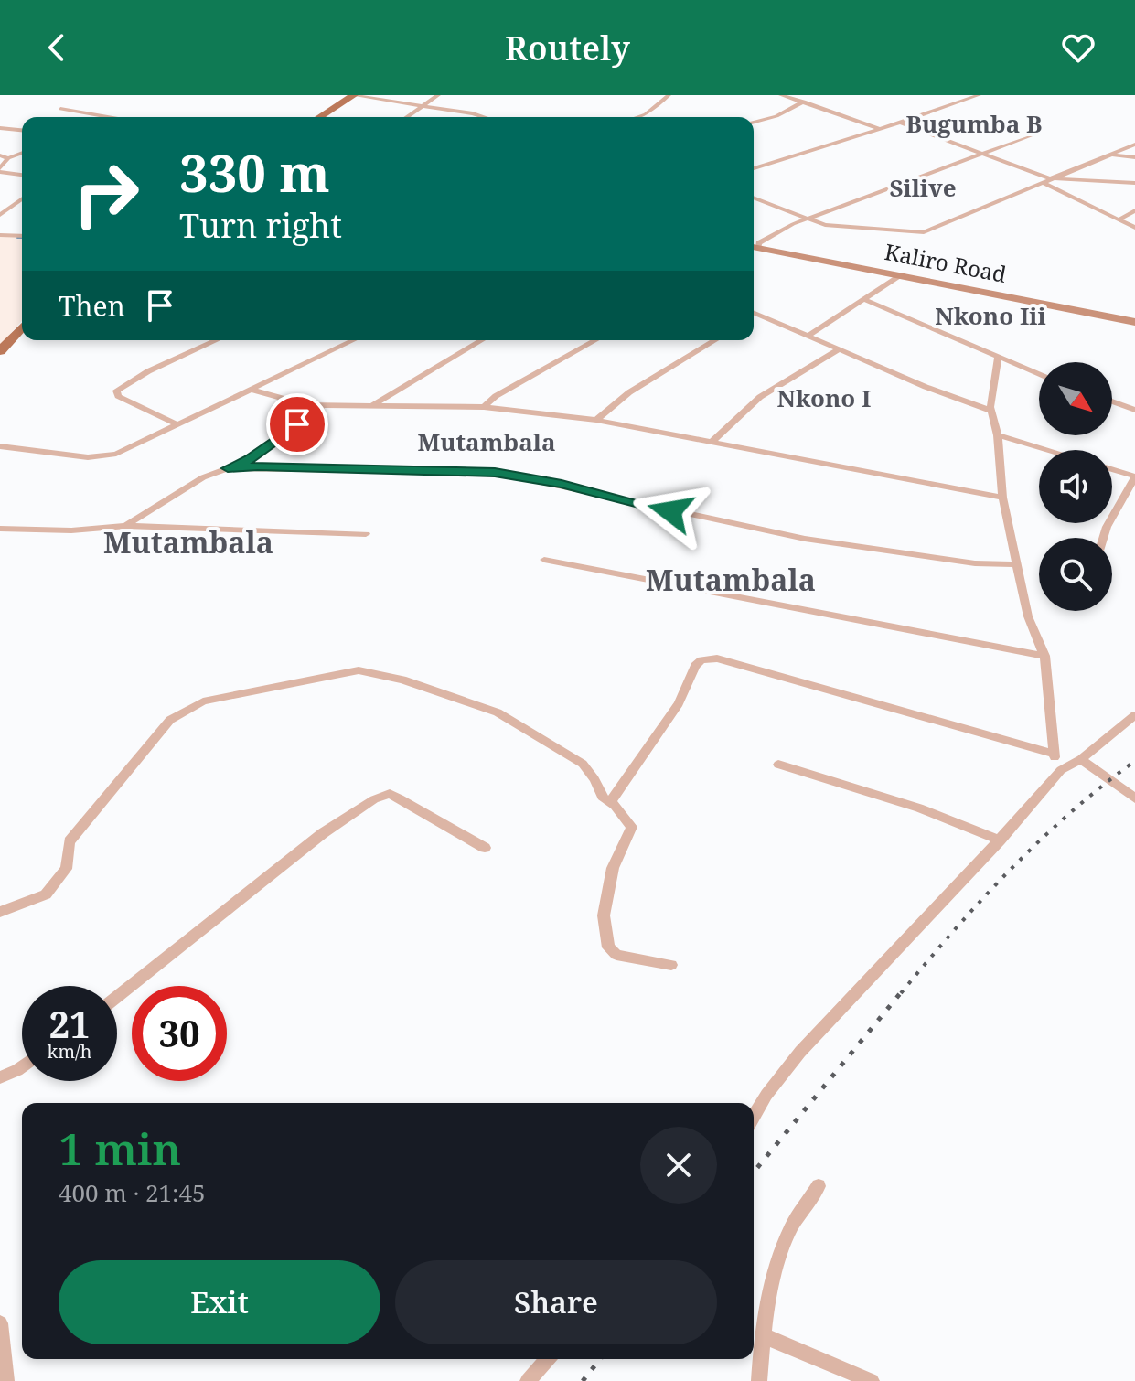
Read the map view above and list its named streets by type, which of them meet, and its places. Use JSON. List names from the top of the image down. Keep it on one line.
{"streets":{"main road":["Kaliro Road"]},"districts":["Bugumba B","Silive","Nkono Iii","Nkono I","Mutambala","Mutambala","Mutambala"],"north":"bottom right","page":{"header":"Routely","turn":["330 m","Turn right"],"then":"Then","speed":"21 km/h","limit":"30","heading":["1 min","400 m · 21:45"],"buttons":["Exit","Share"]}}
